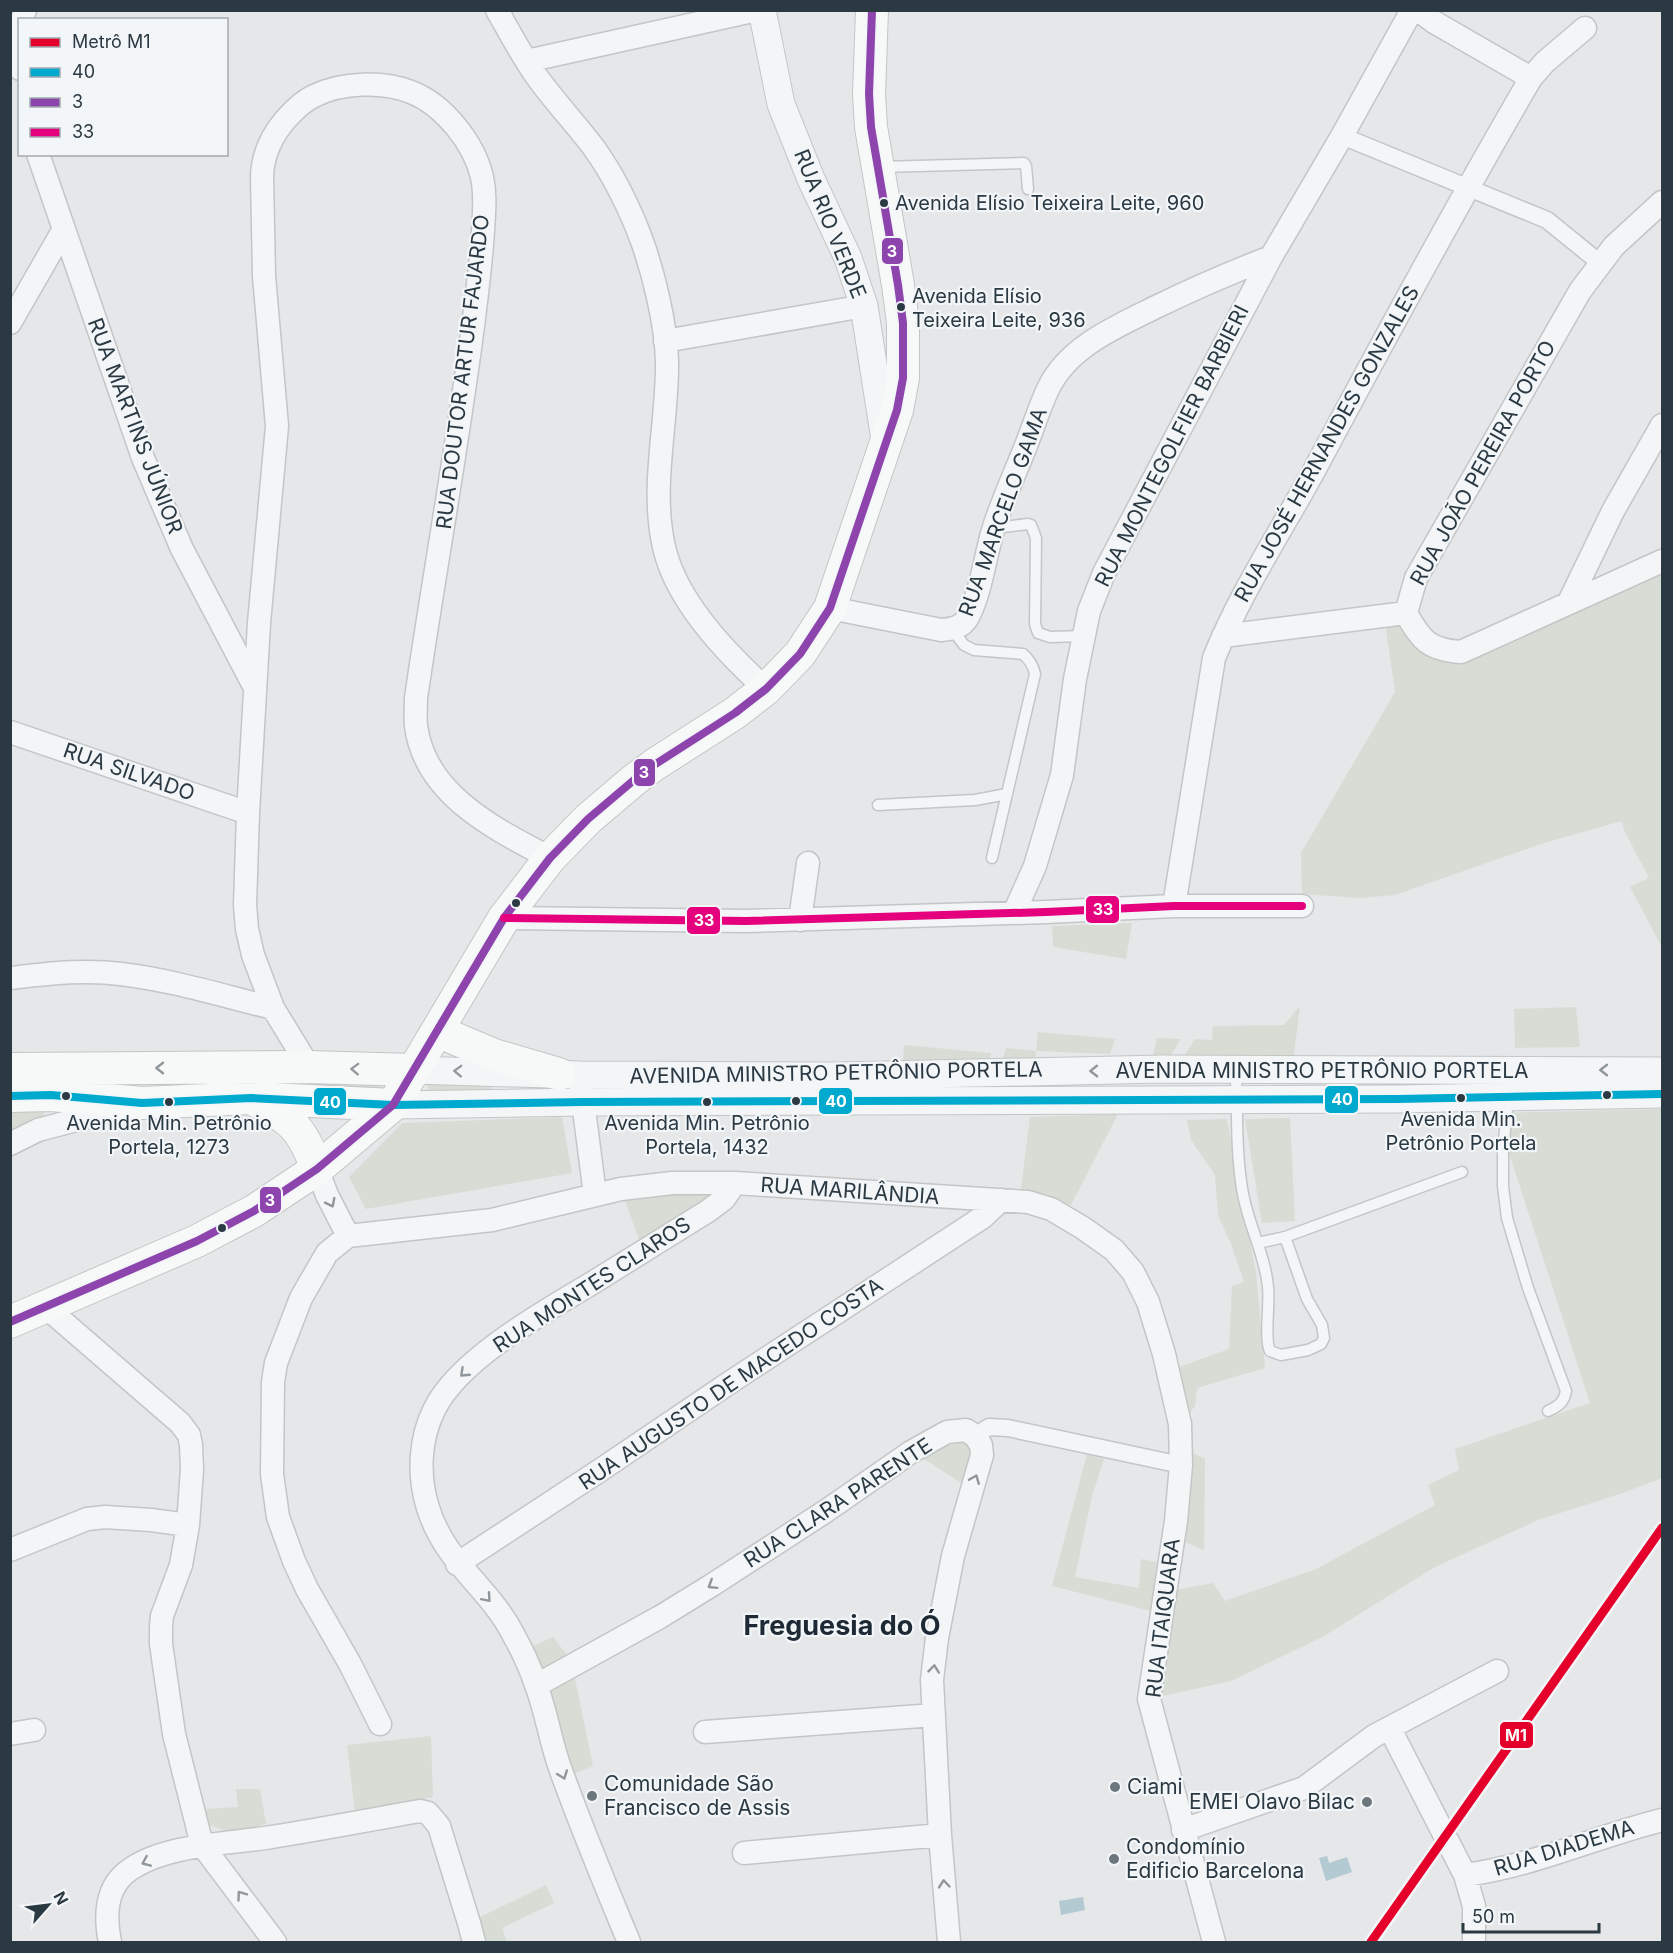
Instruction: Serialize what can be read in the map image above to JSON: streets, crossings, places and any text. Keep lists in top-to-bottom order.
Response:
{
  "streets": {
    "main road": ["AVENIDA MINISTRO PETRÔNIO PORTELA"],
    "street": [
      "RUA RIO VERDE",
      "RUA DOUTOR ARTUR FAJARDO",
      "RUA MARTINS JÚNIOR",
      "RUA JOSÉ HERNANDES GONZALES",
      "RUA MONTEGOLFIER BARBIERI",
      "RUA JOÃO PEREIRA PORTO",
      "RUA MARCELO GAMA",
      "RUA SILVADO",
      "RUA MARILÂNDIA",
      "RUA MONTES CLAROS",
      "RUA AUGUSTO DE MACEDO COSTA",
      "RUA CLARA PARENTE",
      "RUA ITAIQUARA",
      "RUA DIADEMA"
    ]
  },
  "crossings": [
    ["RUA DOUTOR ARTUR FAJARDO", "RUA MARTINS JÚNIOR"],
    ["RUA DOUTOR ARTUR FAJARDO", "RUA SILVADO"],
    ["RUA DOUTOR ARTUR FAJARDO", "AVENIDA MINISTRO PETRÔNIO PORTELA"],
    ["RUA MONTEGOLFIER BARBIERI", "RUA MARCELO GAMA"],
    ["RUA MARILÂNDIA", "RUA MONTES CLAROS"],
    ["RUA MARILÂNDIA", "RUA AUGUSTO DE MACEDO COSTA"],
    ["RUA MARILÂNDIA", "RUA ITAIQUARA"],
    ["RUA MONTES CLAROS", "RUA AUGUSTO DE MACEDO COSTA"],
    ["RUA MONTES CLAROS", "RUA CLARA PARENTE"]
  ],
  "districts": ["Freguesia do Ó"],
  "places": [
    "Avenida Elísio Teixeira Leite, 960",
    "Avenida Elísio Teixeira Leite, 936",
    "Avenida Min. Petrônio Portela",
    "Avenida Min. Petrônio Portela, 1273",
    "Avenida Min. Petrônio Portela, 1432",
    "Ciami",
    "Comunidade São Francisco de Assis",
    "EMEI Olavo Bilac",
    "Condomínio Edificio Barcelona"
  ],
  "lines": [
    "transit line 3",
    "transit line 33",
    "transit line 40",
    "metro line M1"
  ],
  "legend": [
    "Metrô M1",
    "40",
    "3",
    "33"
  ],
  "scale_bar": "50 m",
  "north": "top right"
}
